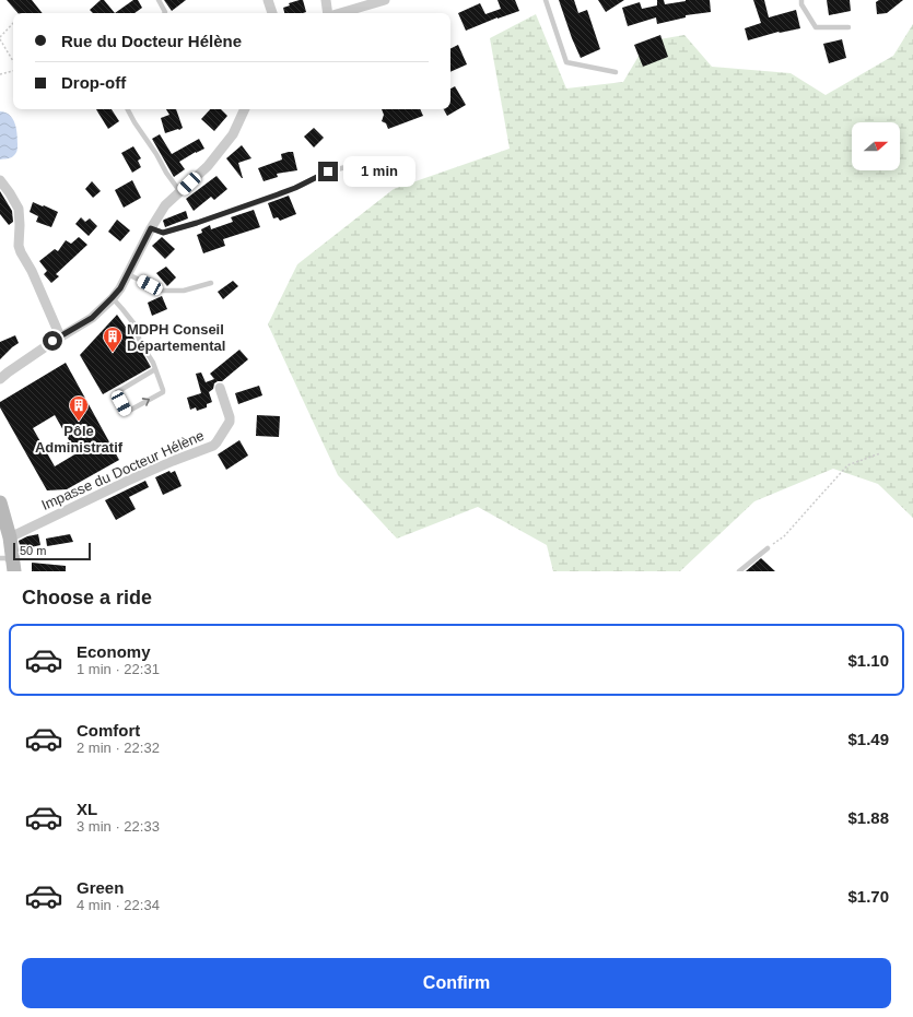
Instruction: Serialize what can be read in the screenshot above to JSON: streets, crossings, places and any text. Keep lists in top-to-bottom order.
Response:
{
  "streets": {
    "street": ["Impasse du Docteur Hélène"]
  },
  "places": {
    "building": ["MDPH Conseil Départemental", "Pôle Administratif"]
  },
  "scale_bar": "50 m",
  "north": "right",
  "page": {
    "banner": ["Rue du Docteur Hélène", "Drop-off"],
    "bubble": "1 min",
    "scale": "50 m",
    "heading": "Choose a ride",
    "list": [
      {
        "name": "Economy",
        "note": "1 min · 22:31",
        "value": "$1.10"
      },
      {
        "name": "Comfort",
        "note": "2 min · 22:32",
        "value": "$1.49"
      },
      {
        "name": "XL",
        "note": "3 min · 22:33",
        "value": "$1.88"
      },
      {
        "name": "Green",
        "note": "4 min · 22:34",
        "value": "$1.70"
      }
    ],
    "buttons": "Confirm"
  }
}
